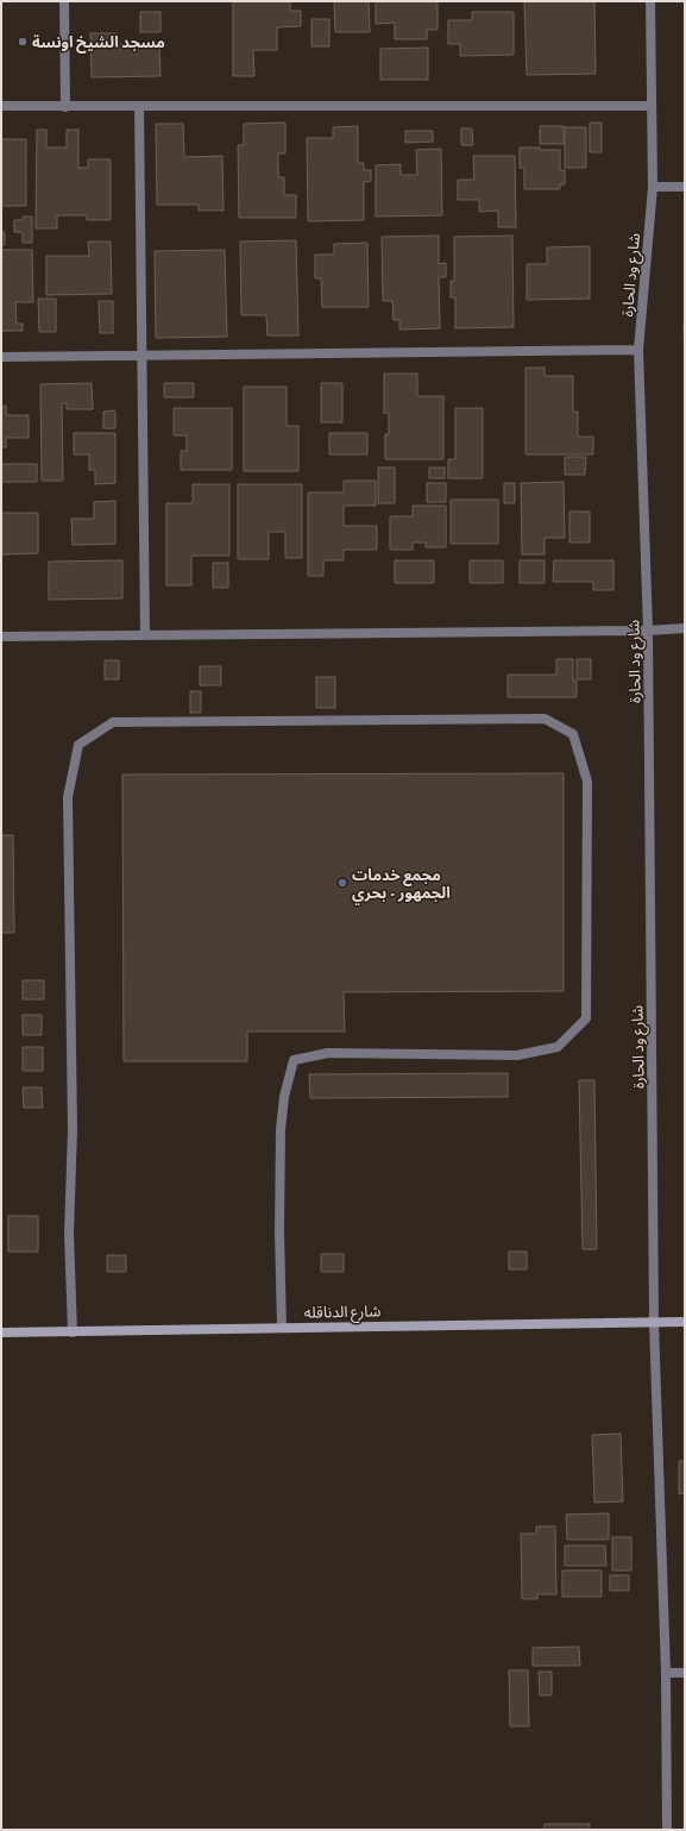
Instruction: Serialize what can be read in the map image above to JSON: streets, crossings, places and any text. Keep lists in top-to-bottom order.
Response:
{
  "streets": {
    "street": ["شارع ود الحارة", "شارع الدناقله"]
  },
  "crossings": [
    ["شارع ود الحارة", "شارع الدناقله"]
  ],
  "places": ["مسجد الشيخ اونسة", "مجمع خدمات الجمهور - بحري"]
}
